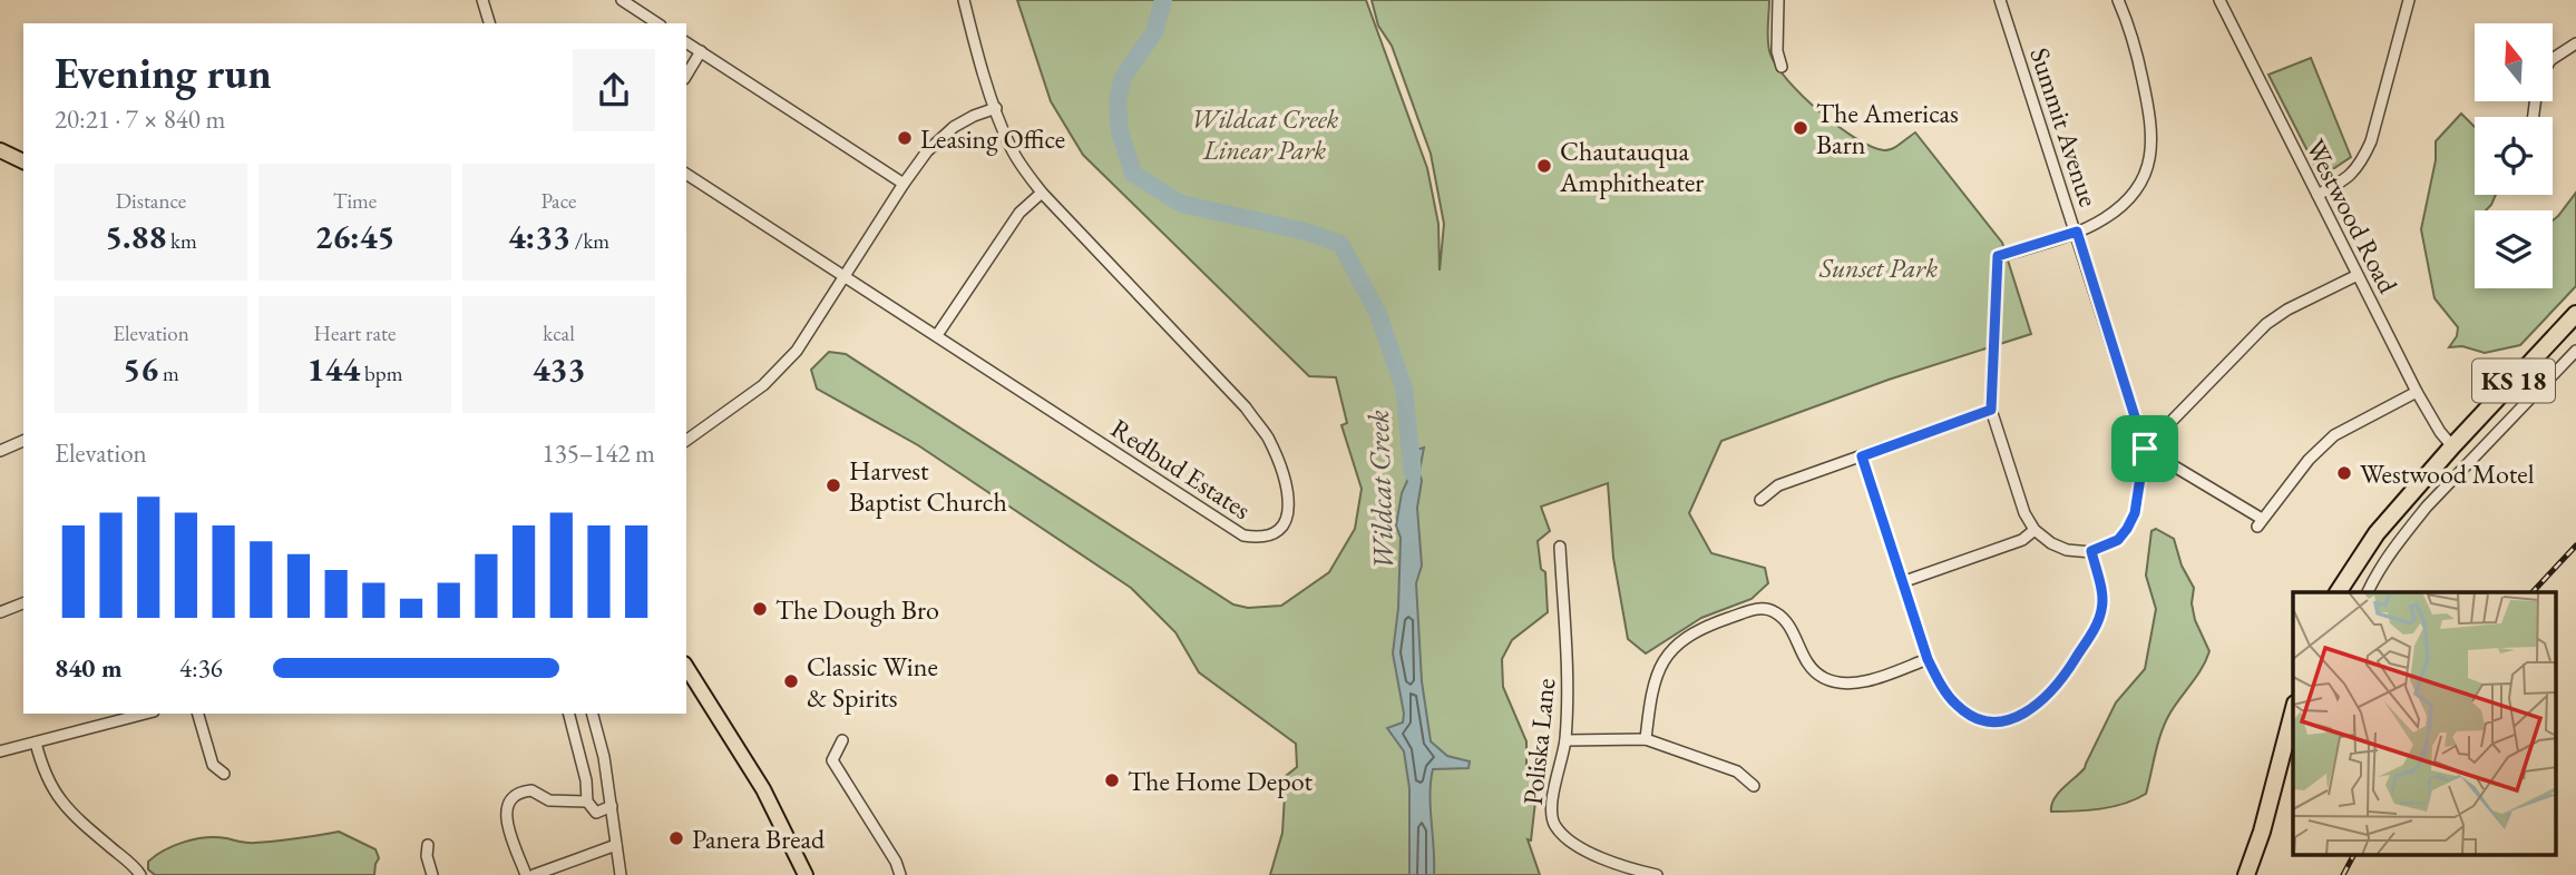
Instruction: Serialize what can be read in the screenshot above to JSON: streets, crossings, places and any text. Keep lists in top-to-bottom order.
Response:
{
  "streets": {
    "highway": ["KS 18"],
    "street": [
      "Summit Avenue",
      "Westwood Road",
      "Redbud Estates",
      "Poliska Lane"
    ]
  },
  "crossings": [
    ["Westwood Road", "KS 18"]
  ],
  "water": ["Wildcat Creek"],
  "parks": ["Wildcat Creek Linear Park", "Sunset Park"],
  "places": [
    "The Americas Barn",
    "Leasing Office",
    "Chautauqua Amphitheater",
    "Westwood Motel",
    "Harvest Baptist Church",
    "The Dough Bro",
    "Classic Wine & Spirits",
    "The Home Depot",
    "Panera Bread"
  ],
  "north": "top",
  "page": {
    "heading": ["Evening run", "20:21 · 7 × 840 m"],
    "stats": [
      ["Distance", "5.88 km"],
      ["Time", "26:45"],
      ["Pace", "4:33 /km"],
      ["Elevation", "56 m"],
      ["Heart rate", "144 bpm"],
      ["kcal", "433"]
    ],
    "chart": ["Elevation", "135–142 m"],
    "list": [
      {
        "name": "840 m",
        "note": "4:36"
      }
    ]
  }
}
